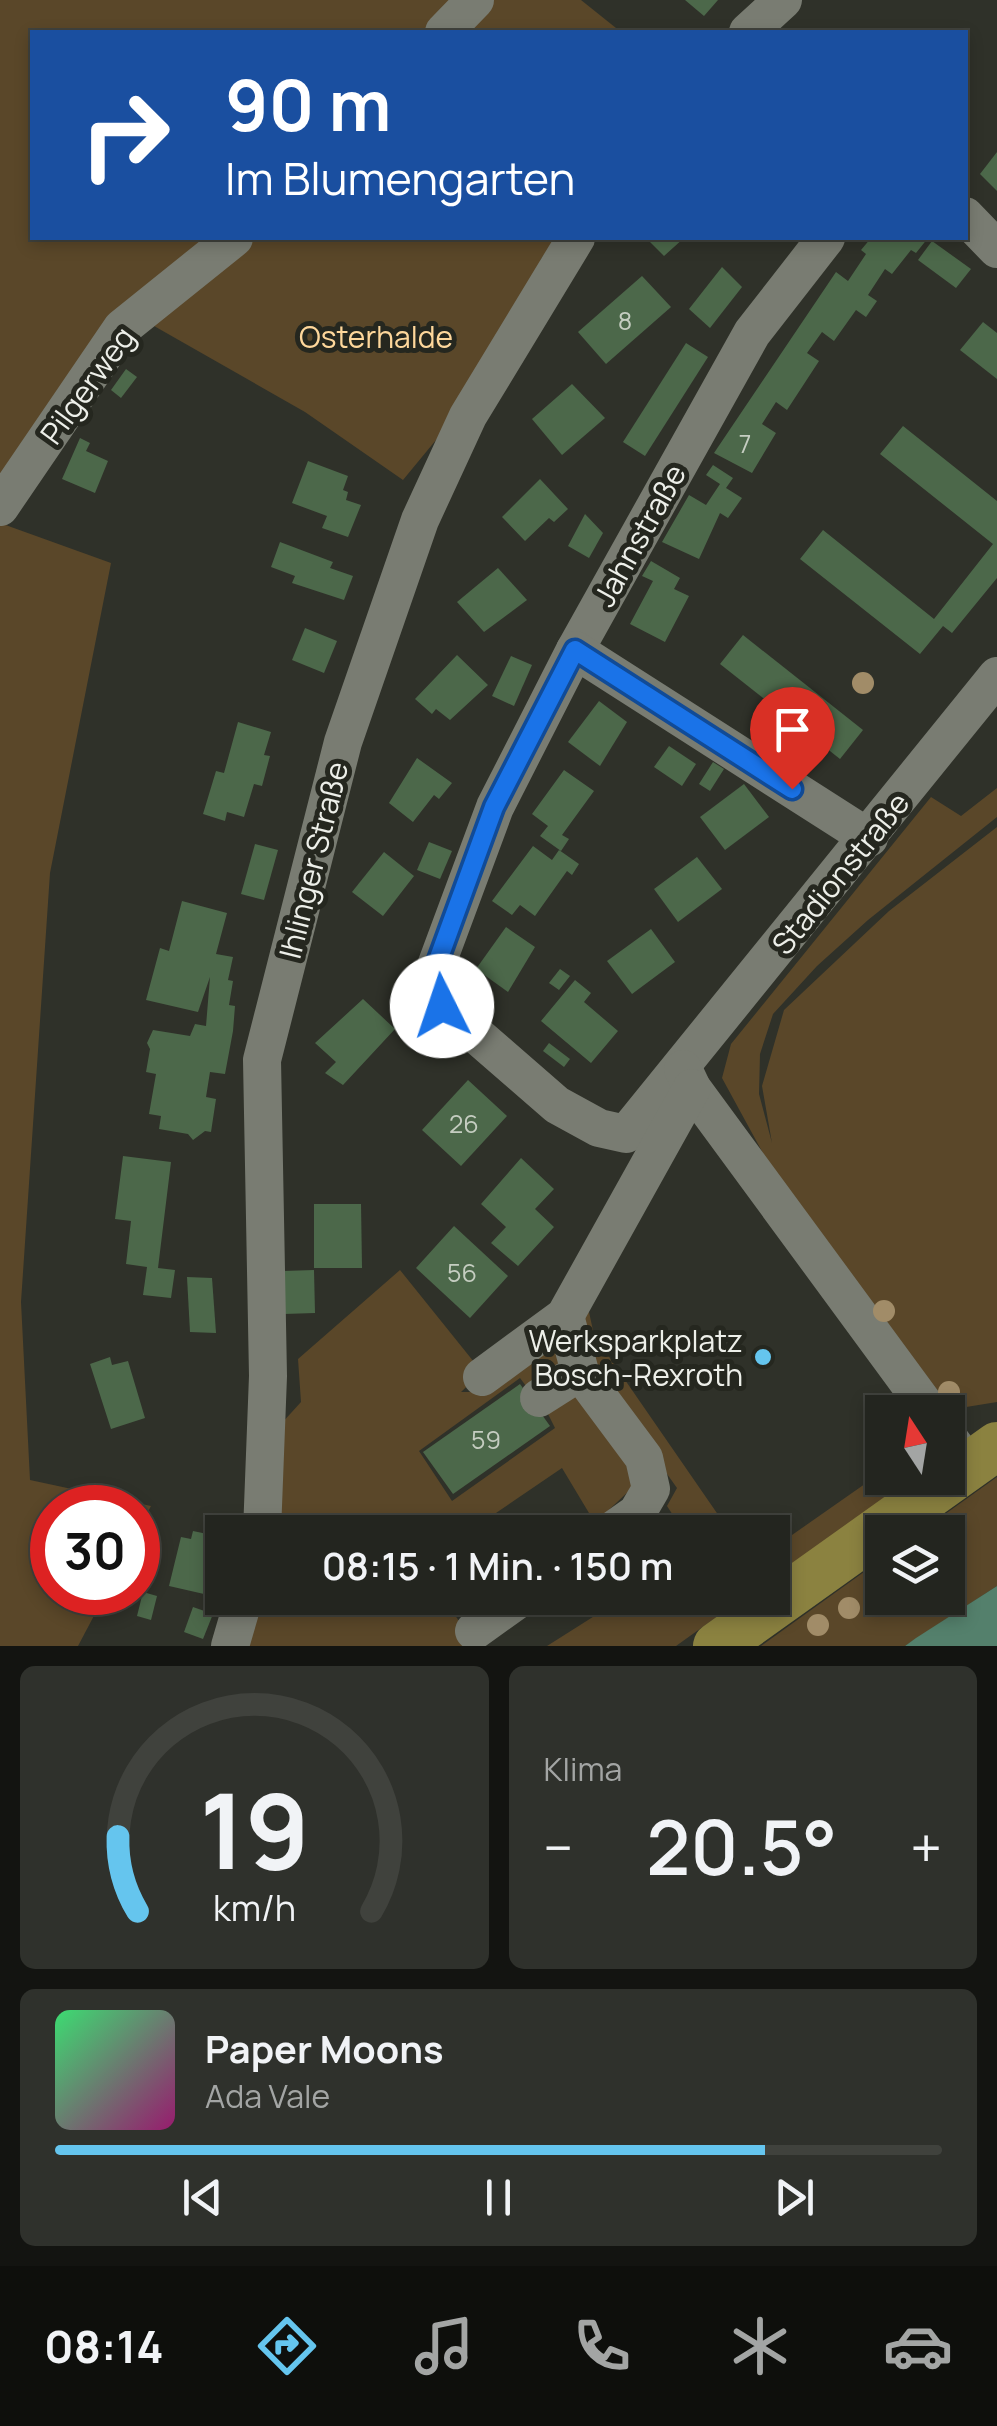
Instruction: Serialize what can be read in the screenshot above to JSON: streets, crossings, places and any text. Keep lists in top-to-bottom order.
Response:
{
  "streets": {
    "street": [
      "Pilgerweg",
      "Jahnstraße",
      "Ihlinger Straße",
      "Stadionstraße"
    ]
  },
  "crossings": [
    ["Jahnstraße", "Stadionstraße"]
  ],
  "parks": ["Osterhalde"],
  "places": ["Werksparkplatz Bosch-Rexroth"],
  "house_numbers": [
    "8",
    "7",
    "26",
    "56",
    "59"
  ],
  "north": "top",
  "page": {
    "turn": ["90 m", "Im Blumengarten"],
    "limit": "30",
    "trip": "08:15 · 1 Min. · 150 m",
    "tile": "Klima",
    "heat": ["−", "20.5°", "+"],
    "song": ["Paper Moons", "Ada Vale"],
    "tabs": "08:14",
    "gauge": ["19", "km/h"]
  }
}
